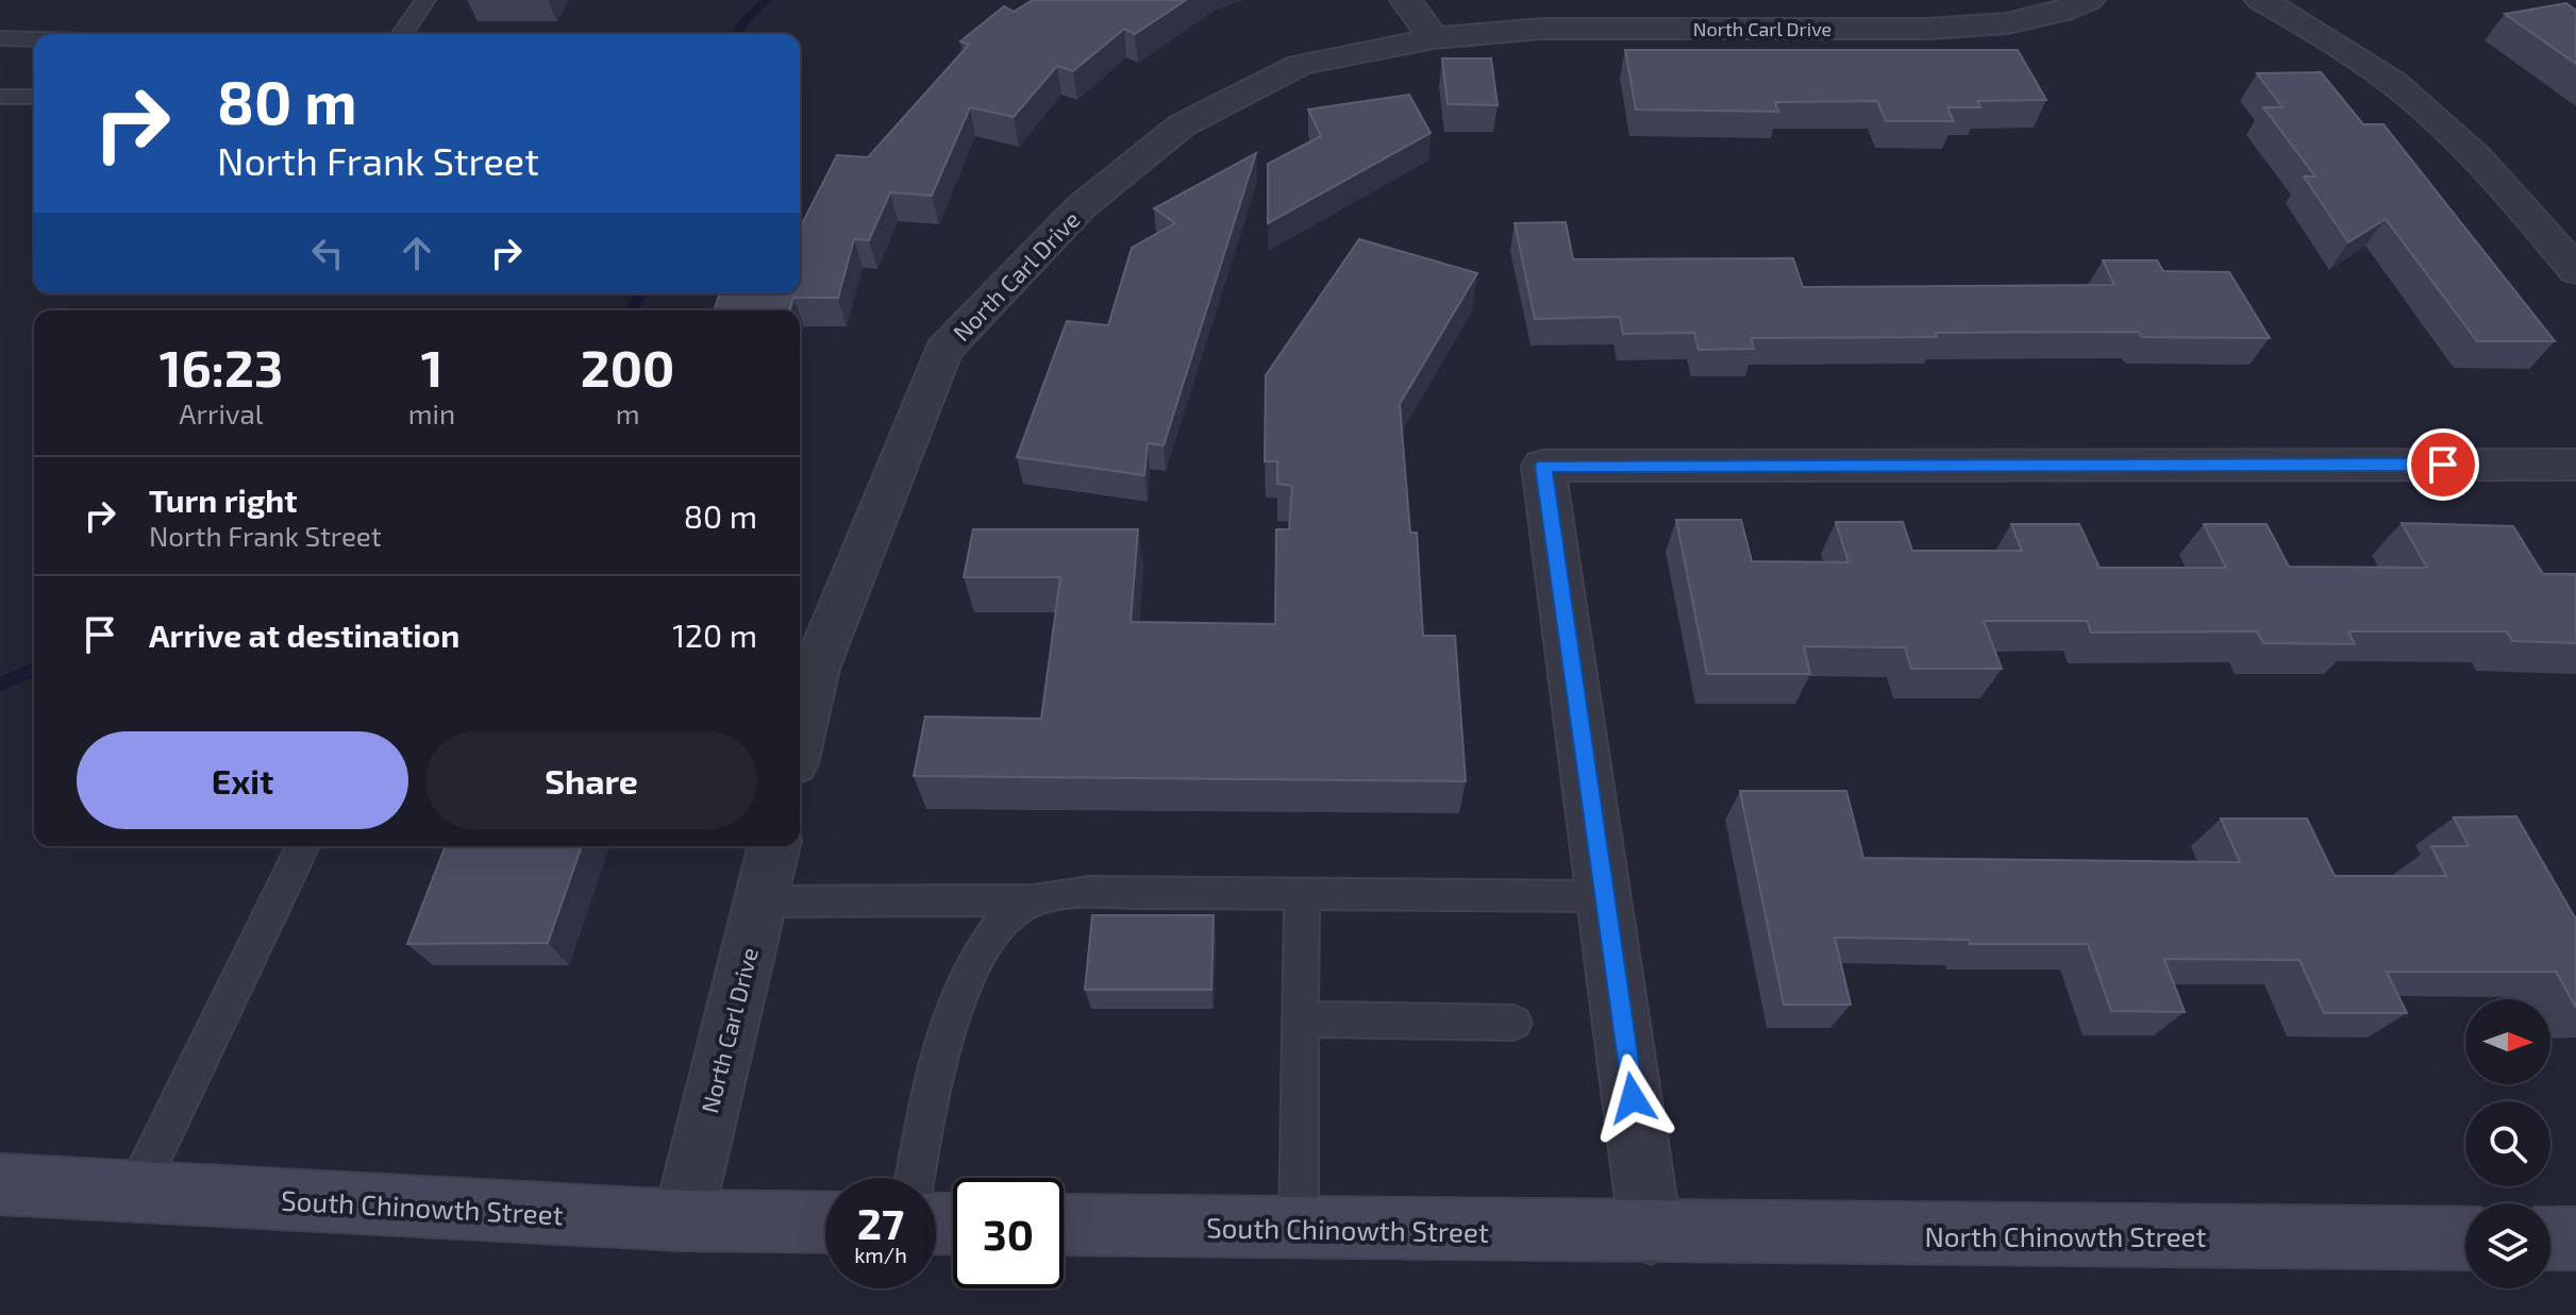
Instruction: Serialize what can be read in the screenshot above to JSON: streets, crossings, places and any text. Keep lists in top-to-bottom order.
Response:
{
  "streets": {
    "street": ["North Carl Drive", "South Chinowth Street", "North Chinowth Street"]
  },
  "crossings": [
    ["North Carl Drive", "South Chinowth Street"],
    ["South Chinowth Street", "North Chinowth Street"]
  ],
  "north": "right",
  "page": {
    "turn": ["80 m", "North Frank Street"],
    "eta": [
      "16:23",
      "Arrival",
      "1",
      "min",
      "200",
      "m"
    ],
    "list": [
      {
        "name": "Turn right",
        "note": "North Frank Street",
        "value": "80 m"
      },
      {
        "name": "Arrive at destination",
        "value": "120 m"
      }
    ],
    "buttons": ["Exit", "Share"],
    "speed": "27 km/h",
    "limit": "30"
  }
}
